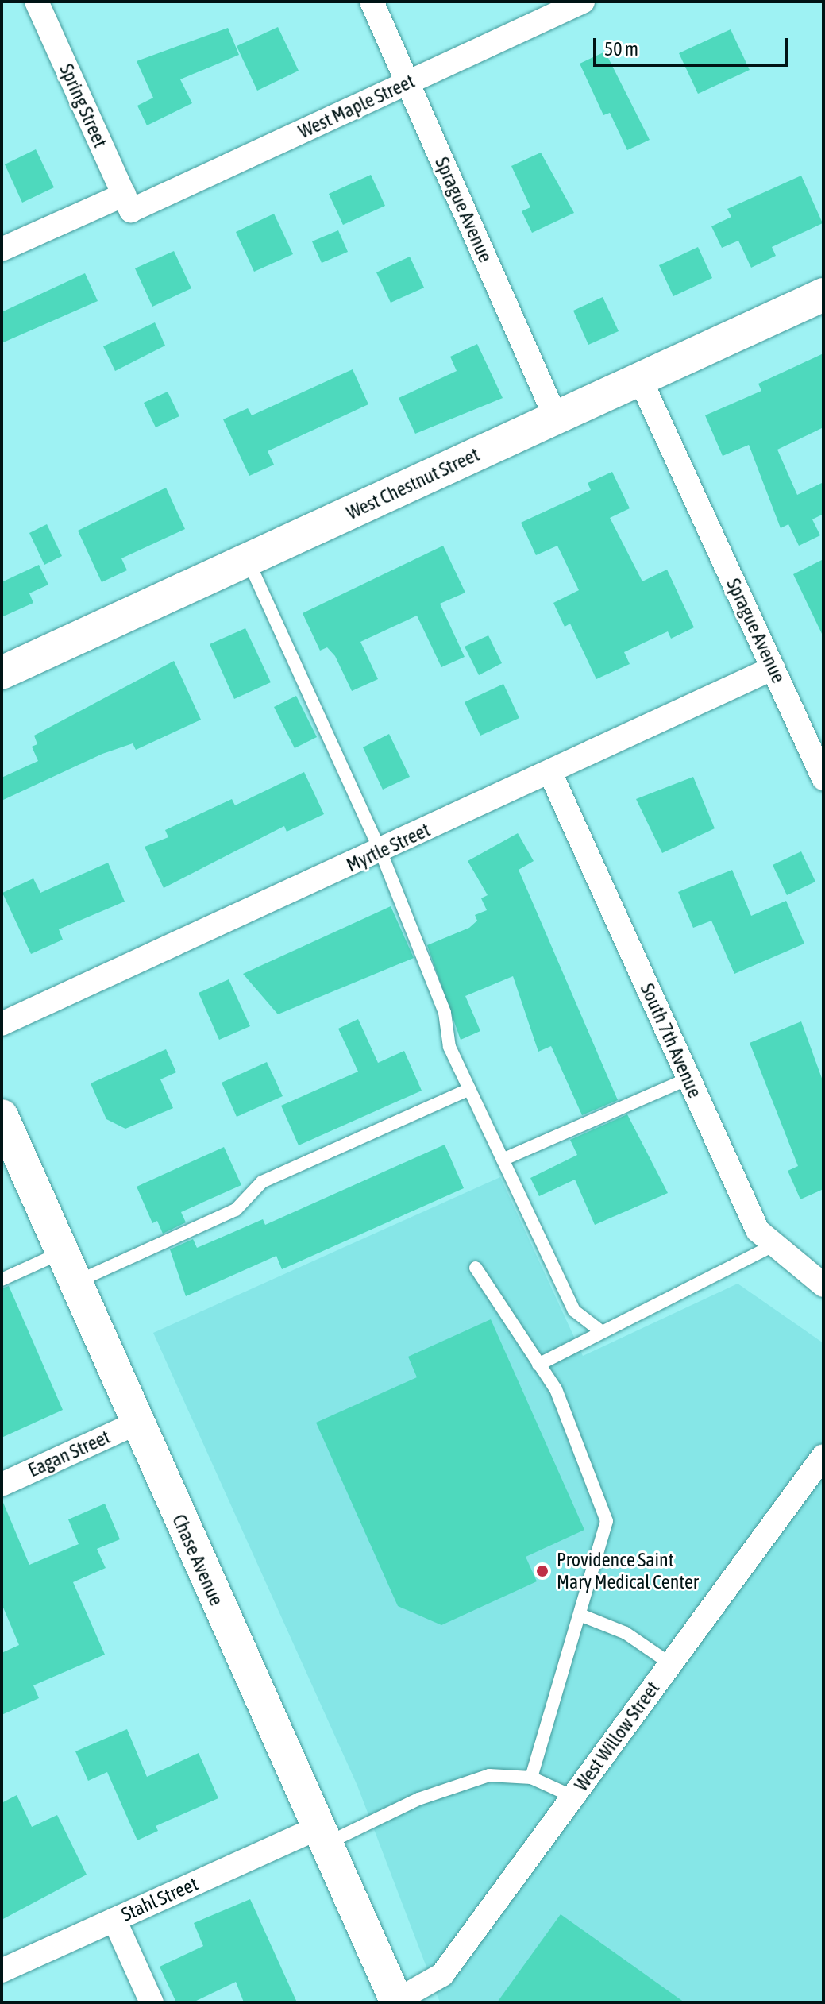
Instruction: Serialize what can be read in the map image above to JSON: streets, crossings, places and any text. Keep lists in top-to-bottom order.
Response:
{
  "streets": {
    "street": [
      "Spring Street",
      "West Maple Street",
      "Sprague Avenue",
      "West Chestnut Street",
      "Myrtle Street",
      "South 7th Avenue",
      "Eagan Street",
      "Chase Avenue",
      "West Willow Street",
      "Stahl Street"
    ]
  },
  "crossings": [
    ["Spring Street", "West Maple Street"],
    ["West Maple Street", "Sprague Avenue"],
    ["Sprague Avenue", "West Chestnut Street"],
    ["Sprague Avenue", "Myrtle Street"],
    ["Myrtle Street", "South 7th Avenue"],
    ["Eagan Street", "Chase Avenue"],
    ["Chase Avenue", "West Willow Street"],
    ["Chase Avenue", "Stahl Street"]
  ],
  "places": ["Providence Saint Mary Medical Center"],
  "scale_bar": "50 m"
}
